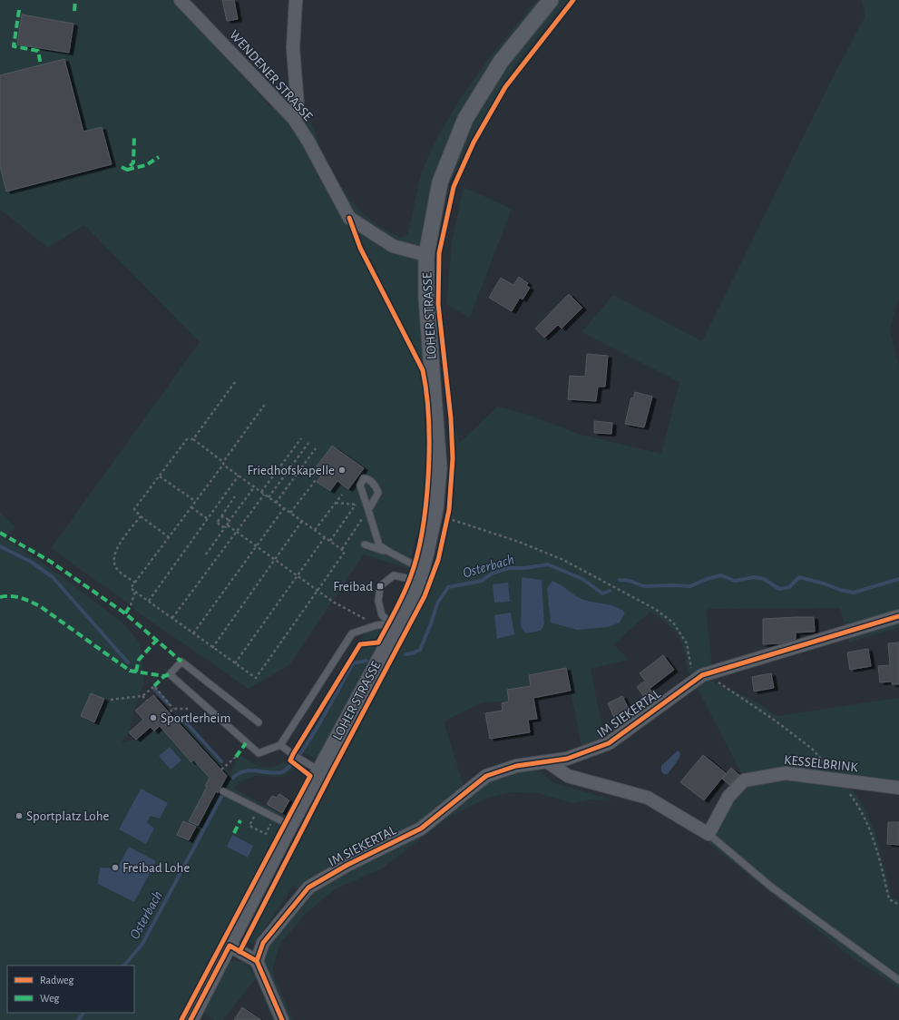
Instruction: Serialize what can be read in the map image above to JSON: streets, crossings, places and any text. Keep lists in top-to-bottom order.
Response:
{
  "streets": {
    "street": [
      "WENDENER STRASSE",
      "LOHER STRASSE",
      "IM SIEKERTAL",
      "KESSELBRINK"
    ]
  },
  "crossings": [
    ["WENDENER STRASSE", "LOHER STRASSE"]
  ],
  "water": ["Osterbach"],
  "places": {
    "other": [
      "Friedhofskapelle",
      "Sportlerheim",
      "Sportplatz Lohe",
      "Freibad Lohe"
    ],
    "transit": ["Freibad"]
  },
  "legend": ["Radweg", "Weg"]
}
